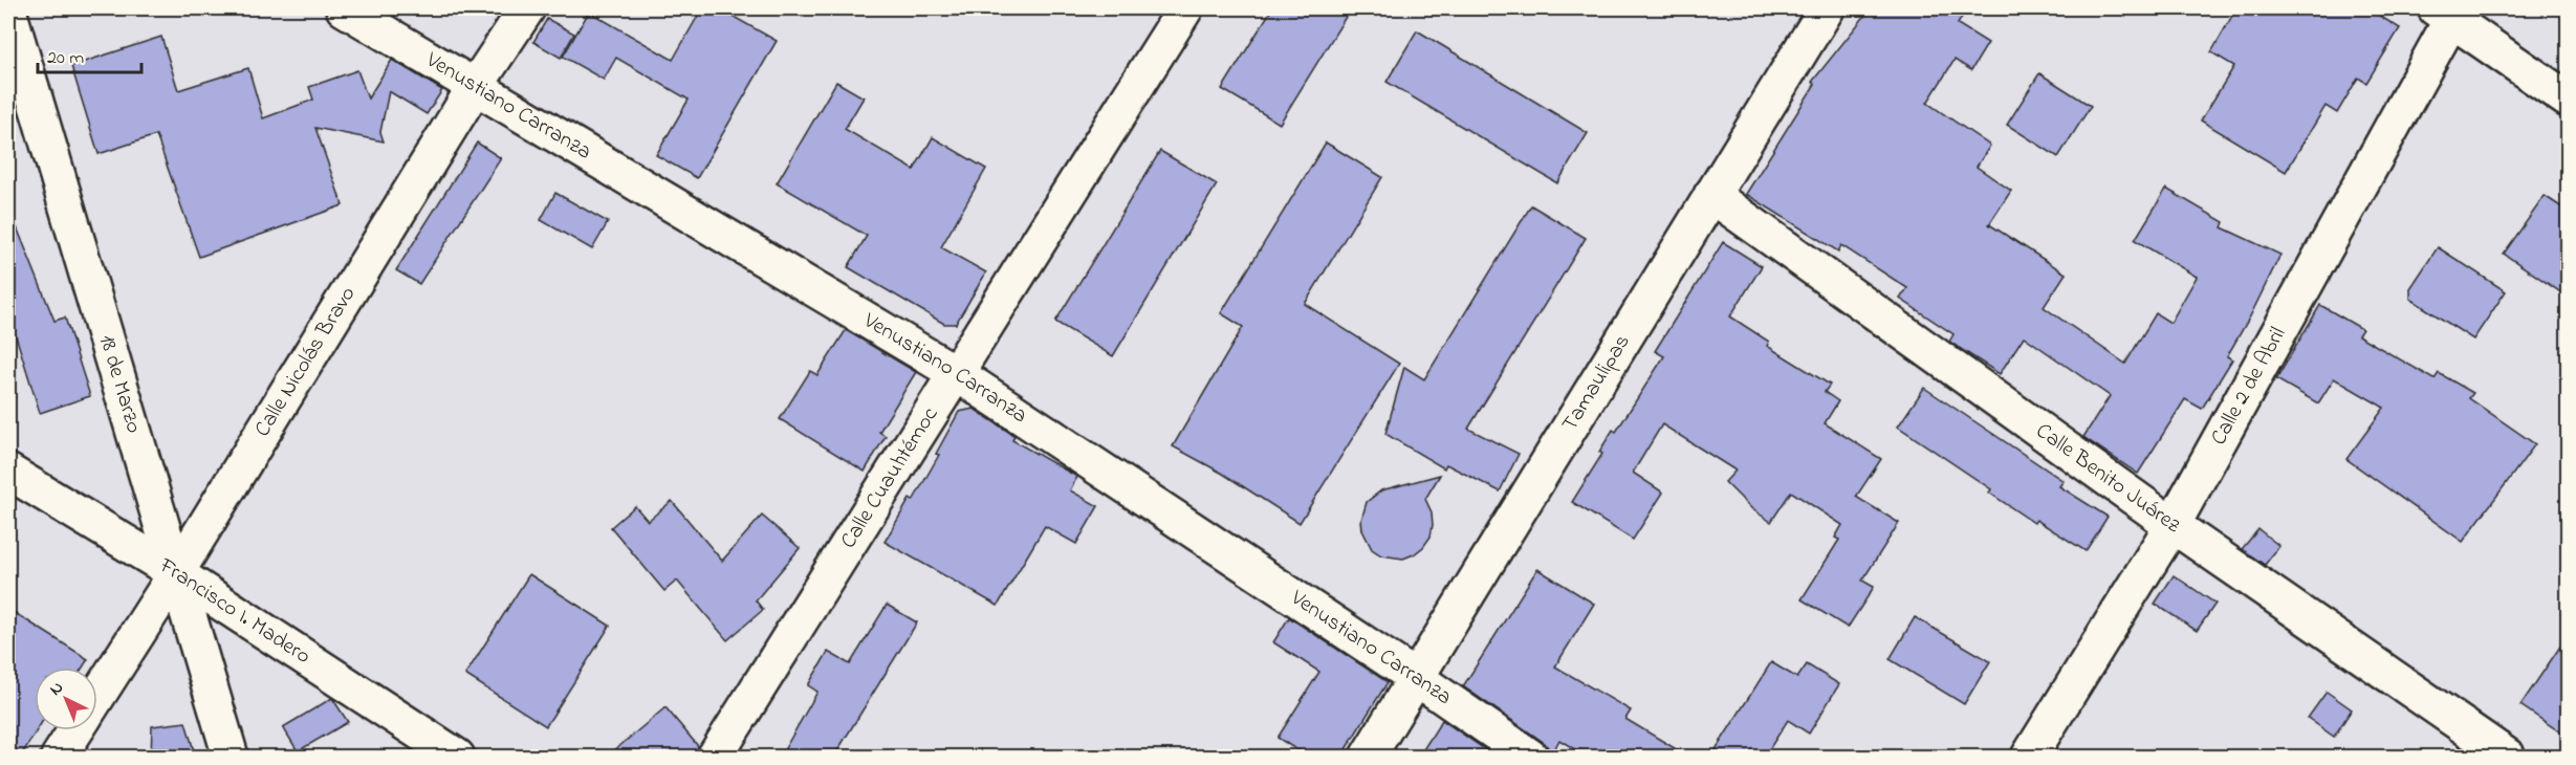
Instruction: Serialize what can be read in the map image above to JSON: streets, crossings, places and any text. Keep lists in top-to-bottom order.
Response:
{
  "streets": {
    "street": [
      "Venustiano Carranza",
      "Calle Nicolás Bravo",
      "Tamaulipas",
      "18 de Marzo",
      "Calle 2 de Abril",
      "Calle Cuauhtémoc",
      "Calle Benito Juárez",
      "Francisco I. Madero"
    ]
  },
  "crossings": [
    ["Venustiano Carranza", "Calle Nicolás Bravo"],
    ["Venustiano Carranza", "Tamaulipas"],
    ["Venustiano Carranza", "Calle Cuauhtémoc"],
    ["Calle Nicolás Bravo", "18 de Marzo"],
    ["Calle Nicolás Bravo", "Francisco I. Madero"],
    ["Tamaulipas", "Calle Benito Juárez"],
    ["18 de Marzo", "Francisco I. Madero"],
    ["Calle 2 de Abril", "Calle Benito Juárez"]
  ],
  "scale_bar": "20 m",
  "north": "top left"
}
